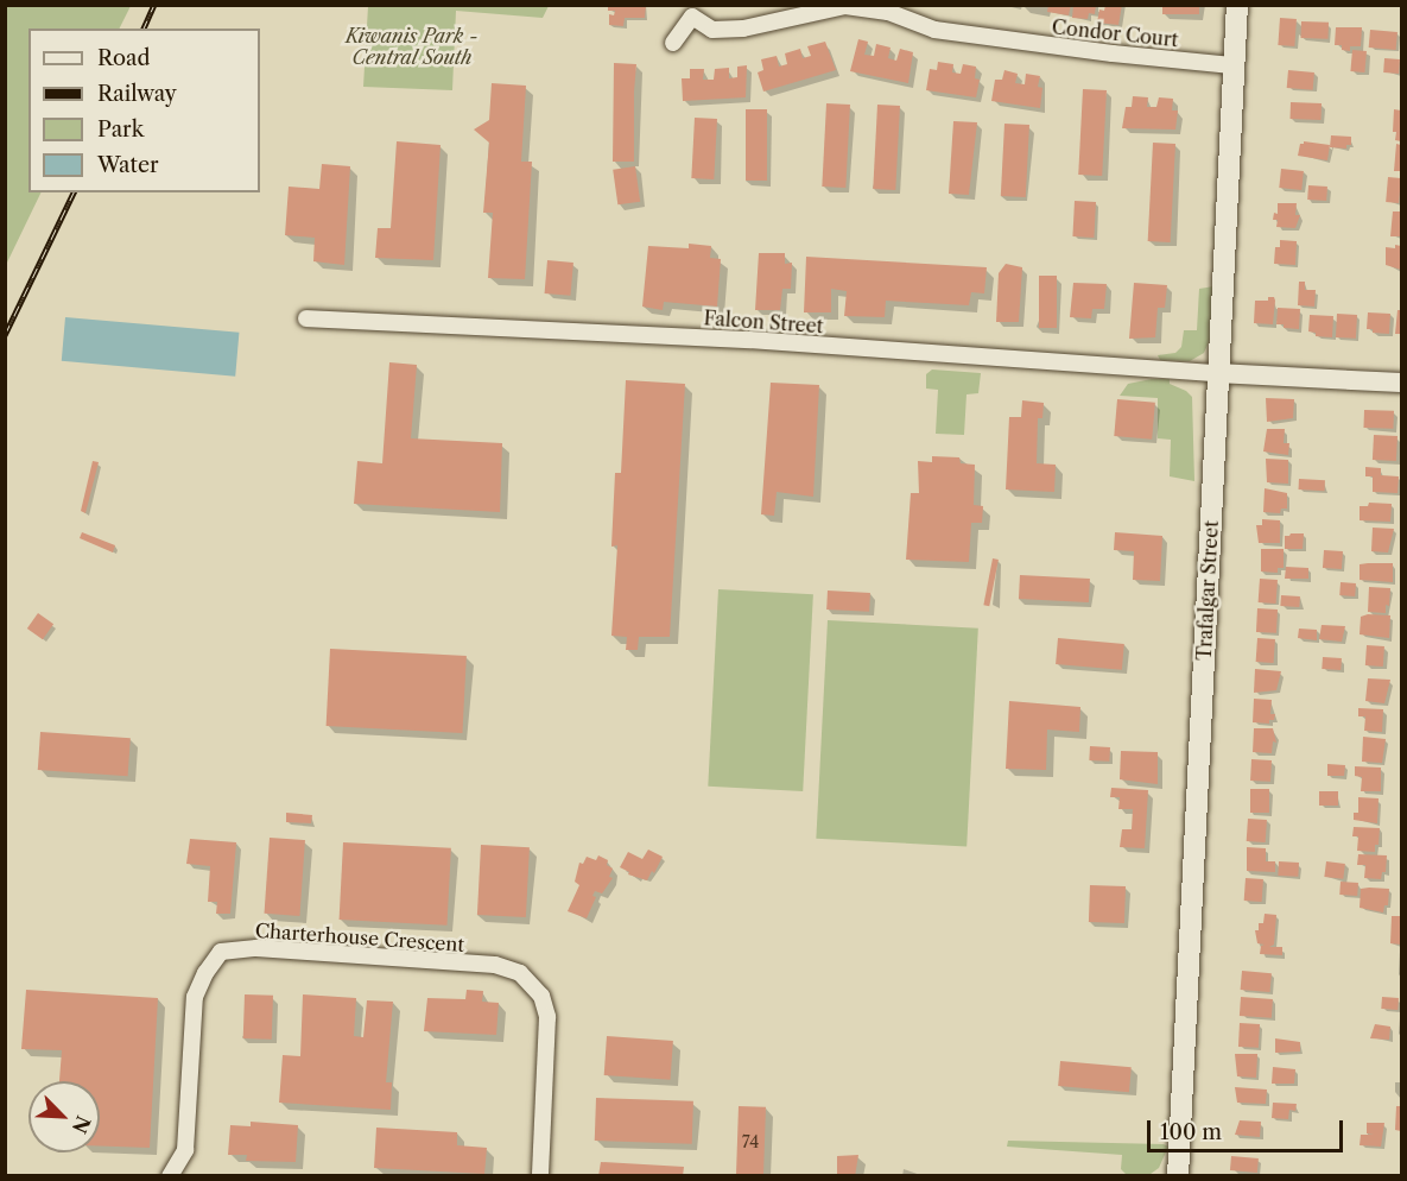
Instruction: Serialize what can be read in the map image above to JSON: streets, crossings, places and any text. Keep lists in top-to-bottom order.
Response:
{
  "streets": {
    "main road": ["Trafalgar Street"],
    "street": ["Condor Court", "Falcon Street", "Charterhouse Crescent"]
  },
  "crossings": [
    ["Condor Court", "Trafalgar Street"],
    ["Falcon Street", "Trafalgar Street"]
  ],
  "parks": ["Kiwanis Park - Central South"],
  "house_numbers": ["74"],
  "legend": [
    "Road",
    "Railway",
    "Park",
    "Water"
  ],
  "scale_bar": "100 m",
  "north": "bottom right"
}
